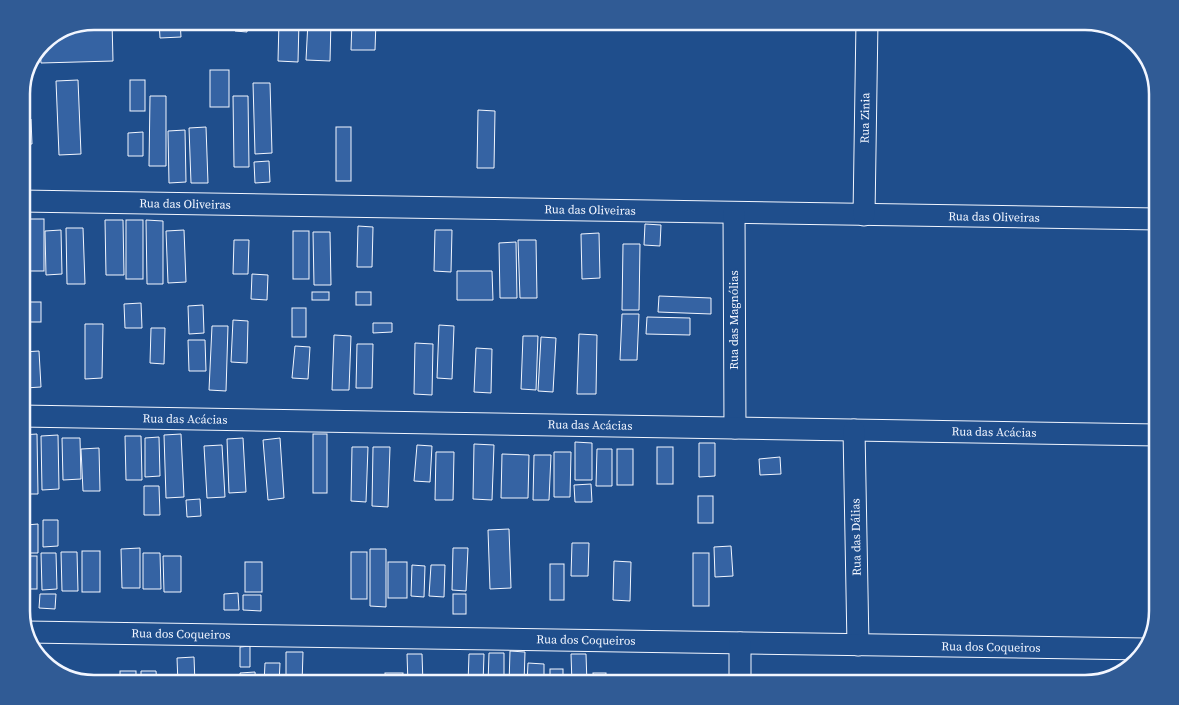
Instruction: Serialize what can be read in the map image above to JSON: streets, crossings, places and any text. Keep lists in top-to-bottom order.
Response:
{
  "streets": {
    "street": [
      "Rua Zinia",
      "Rua das Oliveiras",
      "Rua das Magnólias",
      "Rua das Acácias",
      "Rua das Dálias",
      "Rua dos Coqueiros"
    ]
  },
  "crossings": [
    ["Rua Zinia", "Rua das Oliveiras"],
    ["Rua das Oliveiras", "Rua das Magnólias"],
    ["Rua das Magnólias", "Rua das Acácias"],
    ["Rua das Acácias", "Rua das Dálias"],
    ["Rua das Dálias", "Rua dos Coqueiros"]
  ]
}
